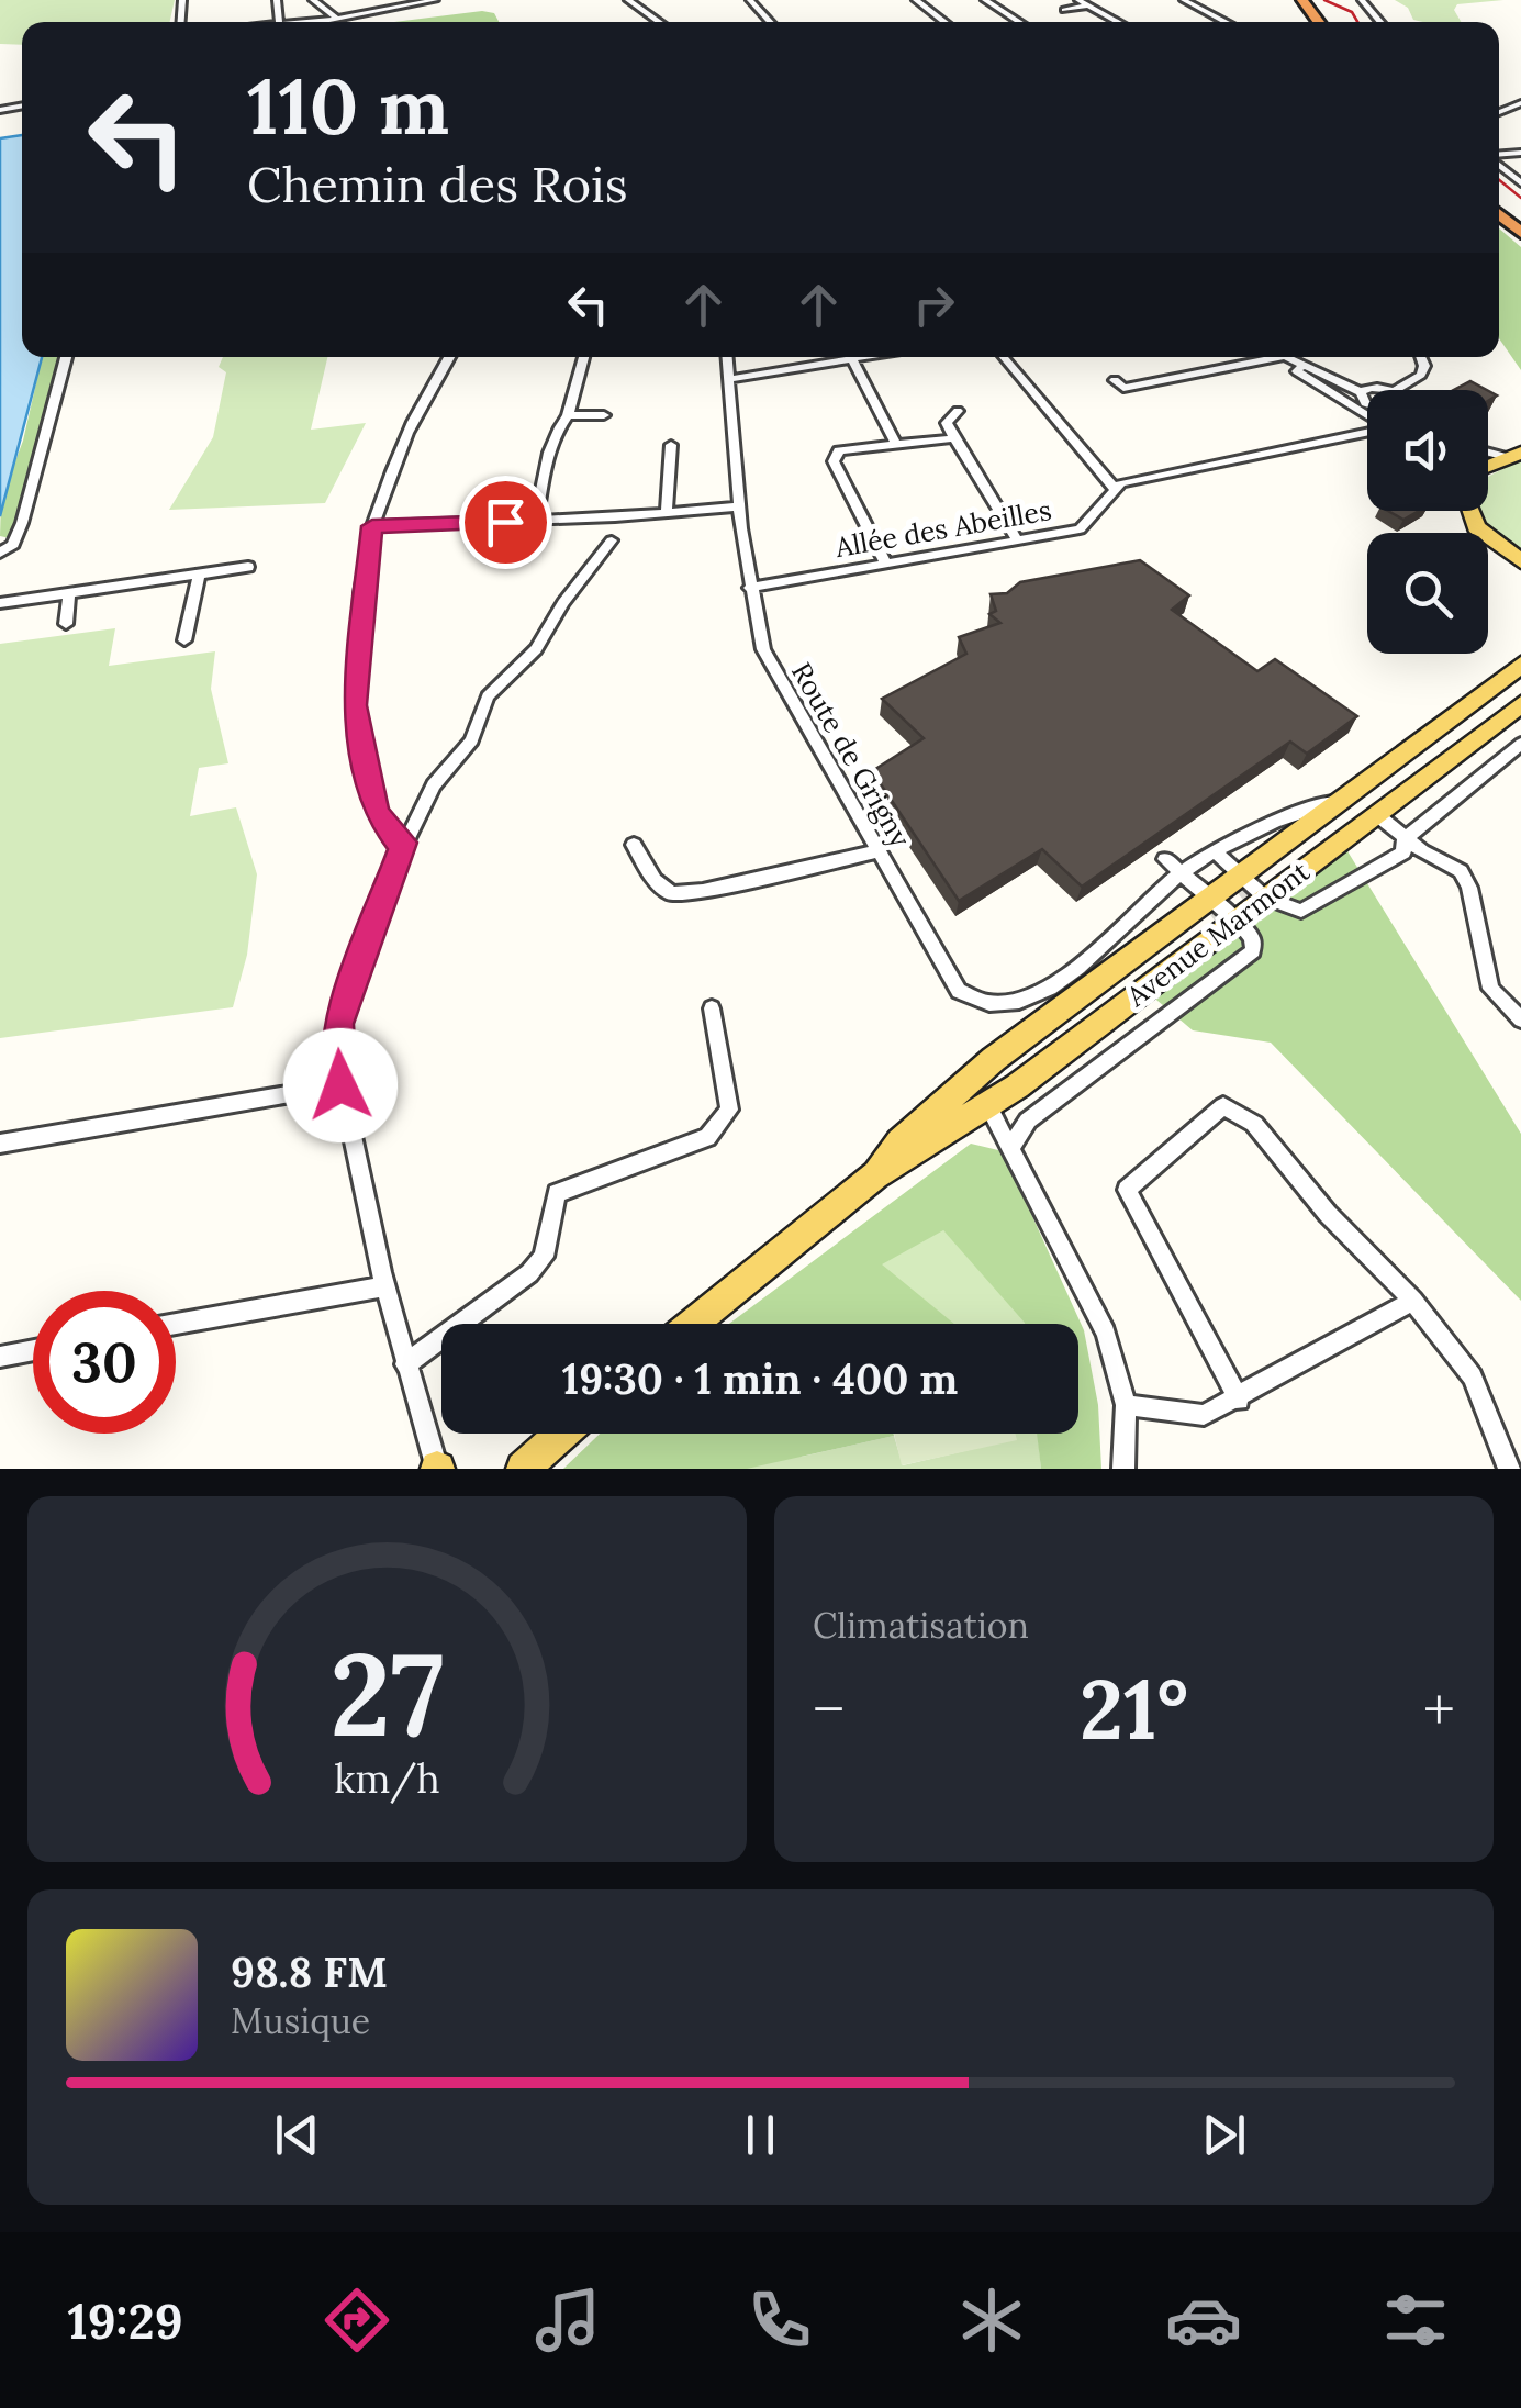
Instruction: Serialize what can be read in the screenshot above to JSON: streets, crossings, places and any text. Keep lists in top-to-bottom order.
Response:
{
  "streets": {
    "main road": ["Avenue Marmont"],
    "street": ["Allée des Abeilles", "Route de Grigny"]
  },
  "crossings": [
    ["Allée des Abeilles", "Route de Grigny"]
  ],
  "page": {
    "turn": ["110 m", "Chemin des Rois"],
    "limit": "30",
    "trip": "19:30 · 1 min · 400 m",
    "tile": "Climatisation",
    "heat": ["−", "21°", "+"],
    "song": ["98.8 FM", "Musique"],
    "tabs": "19:29",
    "gauge": ["27", "km/h"]
  }
}
